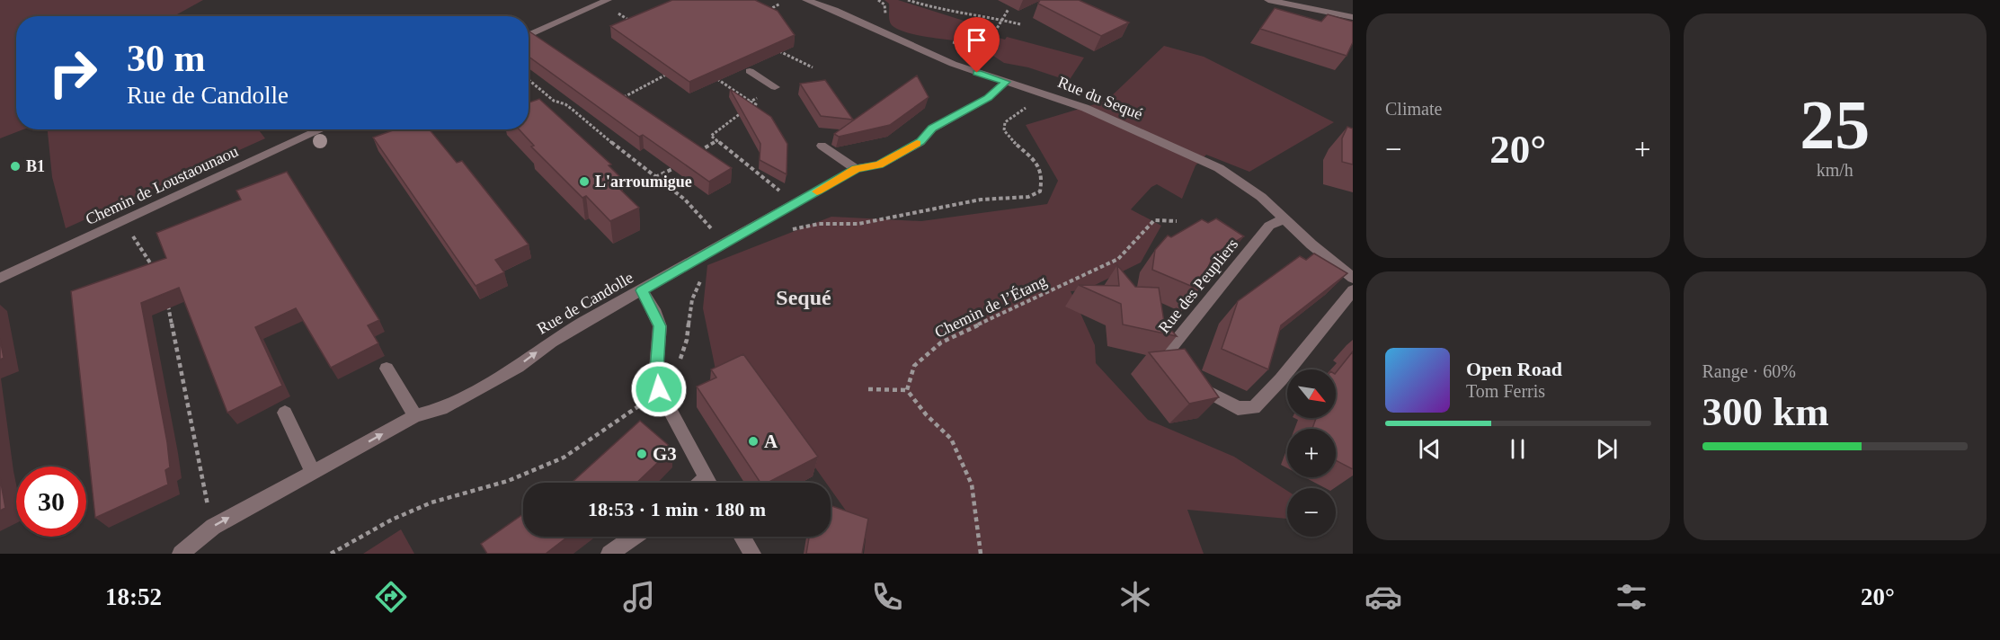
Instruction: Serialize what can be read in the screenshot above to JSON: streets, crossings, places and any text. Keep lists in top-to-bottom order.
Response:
{
  "streets": {
    "street": [
      "Rue du Sequé",
      "Chemin de Loustaounaou",
      "Rue des Peupliers",
      "Rue de Candolle"
    ],
    "path": ["Chemin de l’Étang"]
  },
  "crossings": [
    ["Rue du Sequé", "Rue des Peupliers"],
    ["Rue du Sequé", "Rue de Candolle"]
  ],
  "one_way": ["Rue de Candolle"],
  "districts": ["Sequé"],
  "places": [
    "B1",
    "L'arroumigue",
    "A",
    "G3"
  ],
  "north": "bottom right",
  "page": {
    "tile": [
      "Climate",
      ["25", "km/h"],
      ["Range · 60%", "300 km"]
    ],
    "turn": ["30 m", "Rue de Candolle"],
    "heat": ["−", "20°", "+"],
    "song": ["Open Road", "Tom Ferris"],
    "map_buttons": ["+", "−"],
    "limit": "30",
    "trip": "18:53 · 1 min · 180 m",
    "tabs": ["18:52", "20°"]
  }
}
